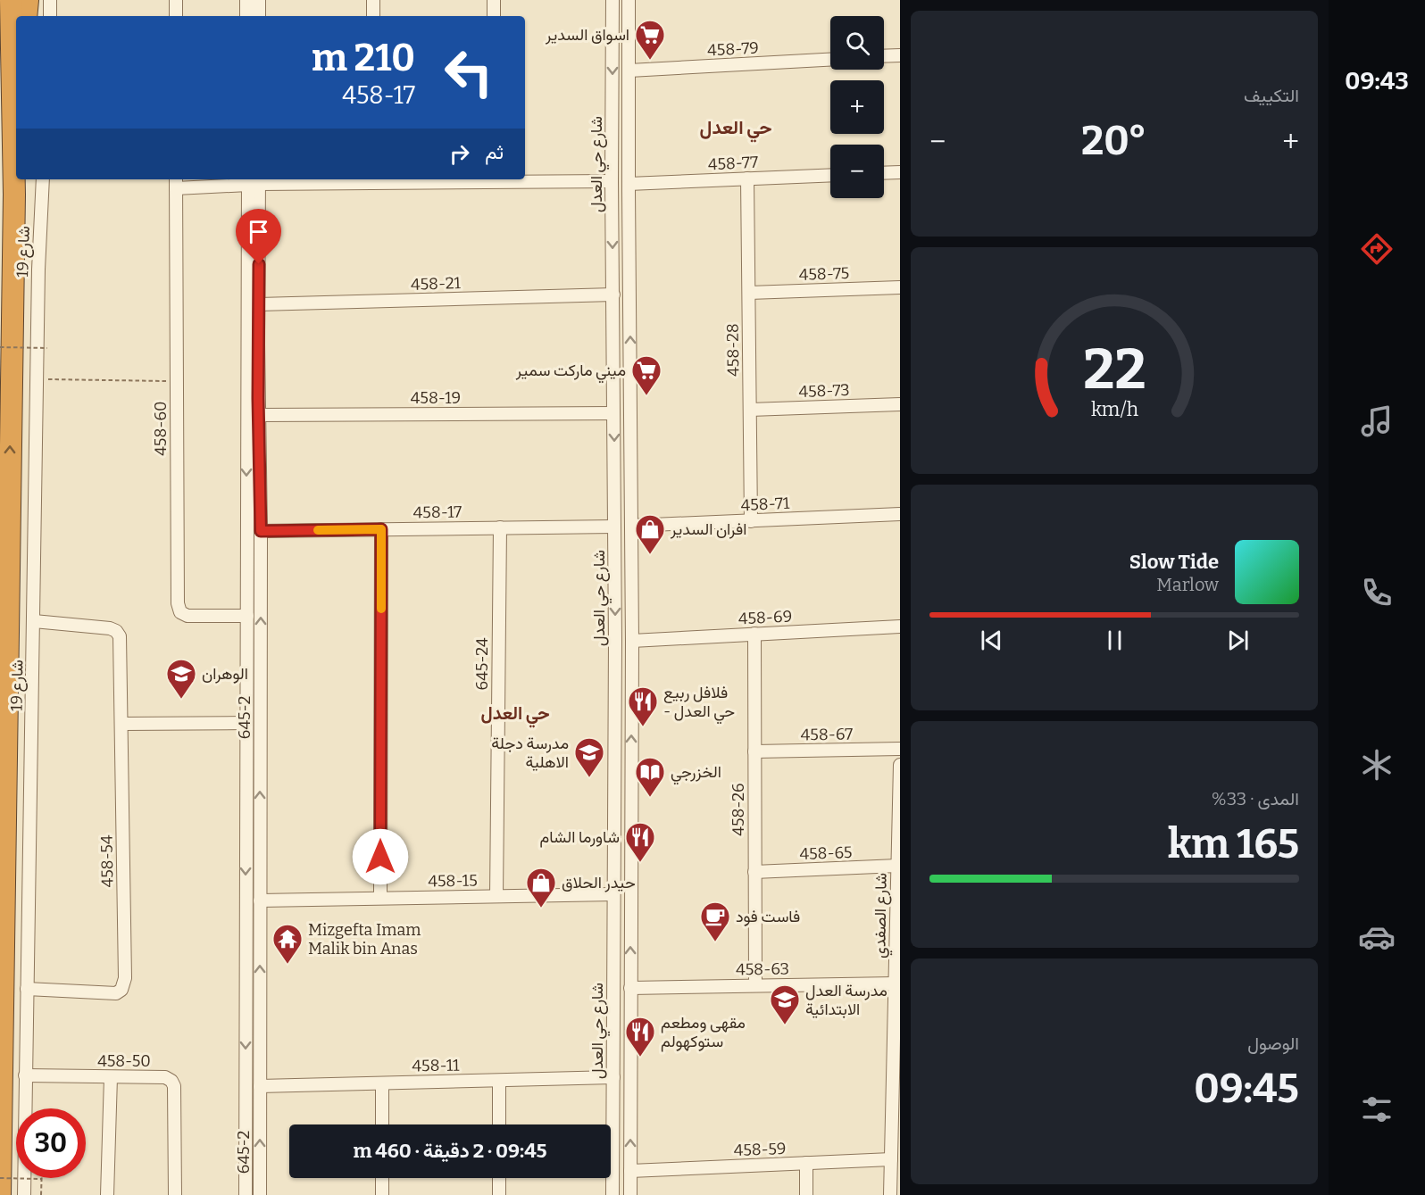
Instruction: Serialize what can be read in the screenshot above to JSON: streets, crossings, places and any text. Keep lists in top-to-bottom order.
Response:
{
  "streets": {
    "street": [
      "458-79",
      "458-77",
      "شارع حي العدل",
      "شارع 19",
      "458-75",
      "458-21",
      "458-28",
      "458-73",
      "458-19",
      "458-60",
      "458-71",
      "458-17",
      "458-69",
      "645-24",
      "645-2",
      "458-67",
      "458-26",
      "458-65",
      "458-54",
      "458-15",
      "شارع الصفدي",
      "458-63",
      "458-50",
      "458-11",
      "458-59"
    ]
  },
  "crossings": [
    ["458-79", "شارع حي العدل"],
    ["458-77", "شارع حي العدل"],
    ["458-77", "458-28"],
    ["458-77", "458-60"],
    ["458-77", "645-2"],
    ["شارع حي العدل", "458-21"],
    ["شارع حي العدل", "458-19"],
    ["شارع حي العدل", "458-71"],
    ["شارع حي العدل", "458-17"],
    ["شارع حي العدل", "458-69"],
    ["شارع حي العدل", "458-15"],
    ["شارع حي العدل", "458-63"],
    ["شارع حي العدل", "458-11"],
    ["شارع حي العدل", "458-59"],
    ["شارع 19", "458-54"],
    ["شارع 19", "458-50"],
    ["458-75", "458-28"],
    ["458-21", "645-2"],
    ["458-28", "458-73"],
    ["458-28", "458-71"],
    ["458-19", "645-2"],
    ["458-60", "645-2"],
    ["458-17", "645-24"],
    ["458-17", "645-2"],
    ["458-69", "458-26"],
    ["645-24", "458-15"],
    ["645-2", "458-15"],
    ["645-2", "458-11"],
    ["458-67", "458-26"],
    ["458-26", "458-65"],
    ["458-26", "458-63"],
    ["458-65", "شارع الصفدي"],
    ["شارع الصفدي", "458-63"],
    ["شارع الصفدي", "458-59"]
  ],
  "districts": ["حي العدل", "حي العدل"],
  "places": {
    "supermarket": ["اسواق السدير", "ميني ماركت سمير"],
    "shop": ["افران السدير", "حيدر الحلاق"],
    "school or university": ["الوهران", "مدرسة دجلة الاهلية", "مدرسة العدل الابتدائية"],
    "restaurant": ["فلافل ربيع - حي العدل", "شاورما الشام", "مقهى ومطعم ستوكهولم"],
    "library": ["الخزرجي"],
    "cafe": ["فاست فود"],
    "temple": ["Mizgefta Imam Malik bin Anas"]
  },
  "page": {
    "tabs": "09:43",
    "tile": [
      "التكييف",
      ["المدى · 33%", "165 km"],
      ["الوصول", "09:45"]
    ],
    "map_buttons": ["+", "−"],
    "turn": ["210 m", "458-17"],
    "heat": ["−", "20°", "+"],
    "then": "ثم",
    "song": ["Slow Tide", "Marlow"],
    "limit": "30",
    "trip": "09:45 · 2 دقيقة · 460 m",
    "gauge": ["22", "km/h"]
  }
}
